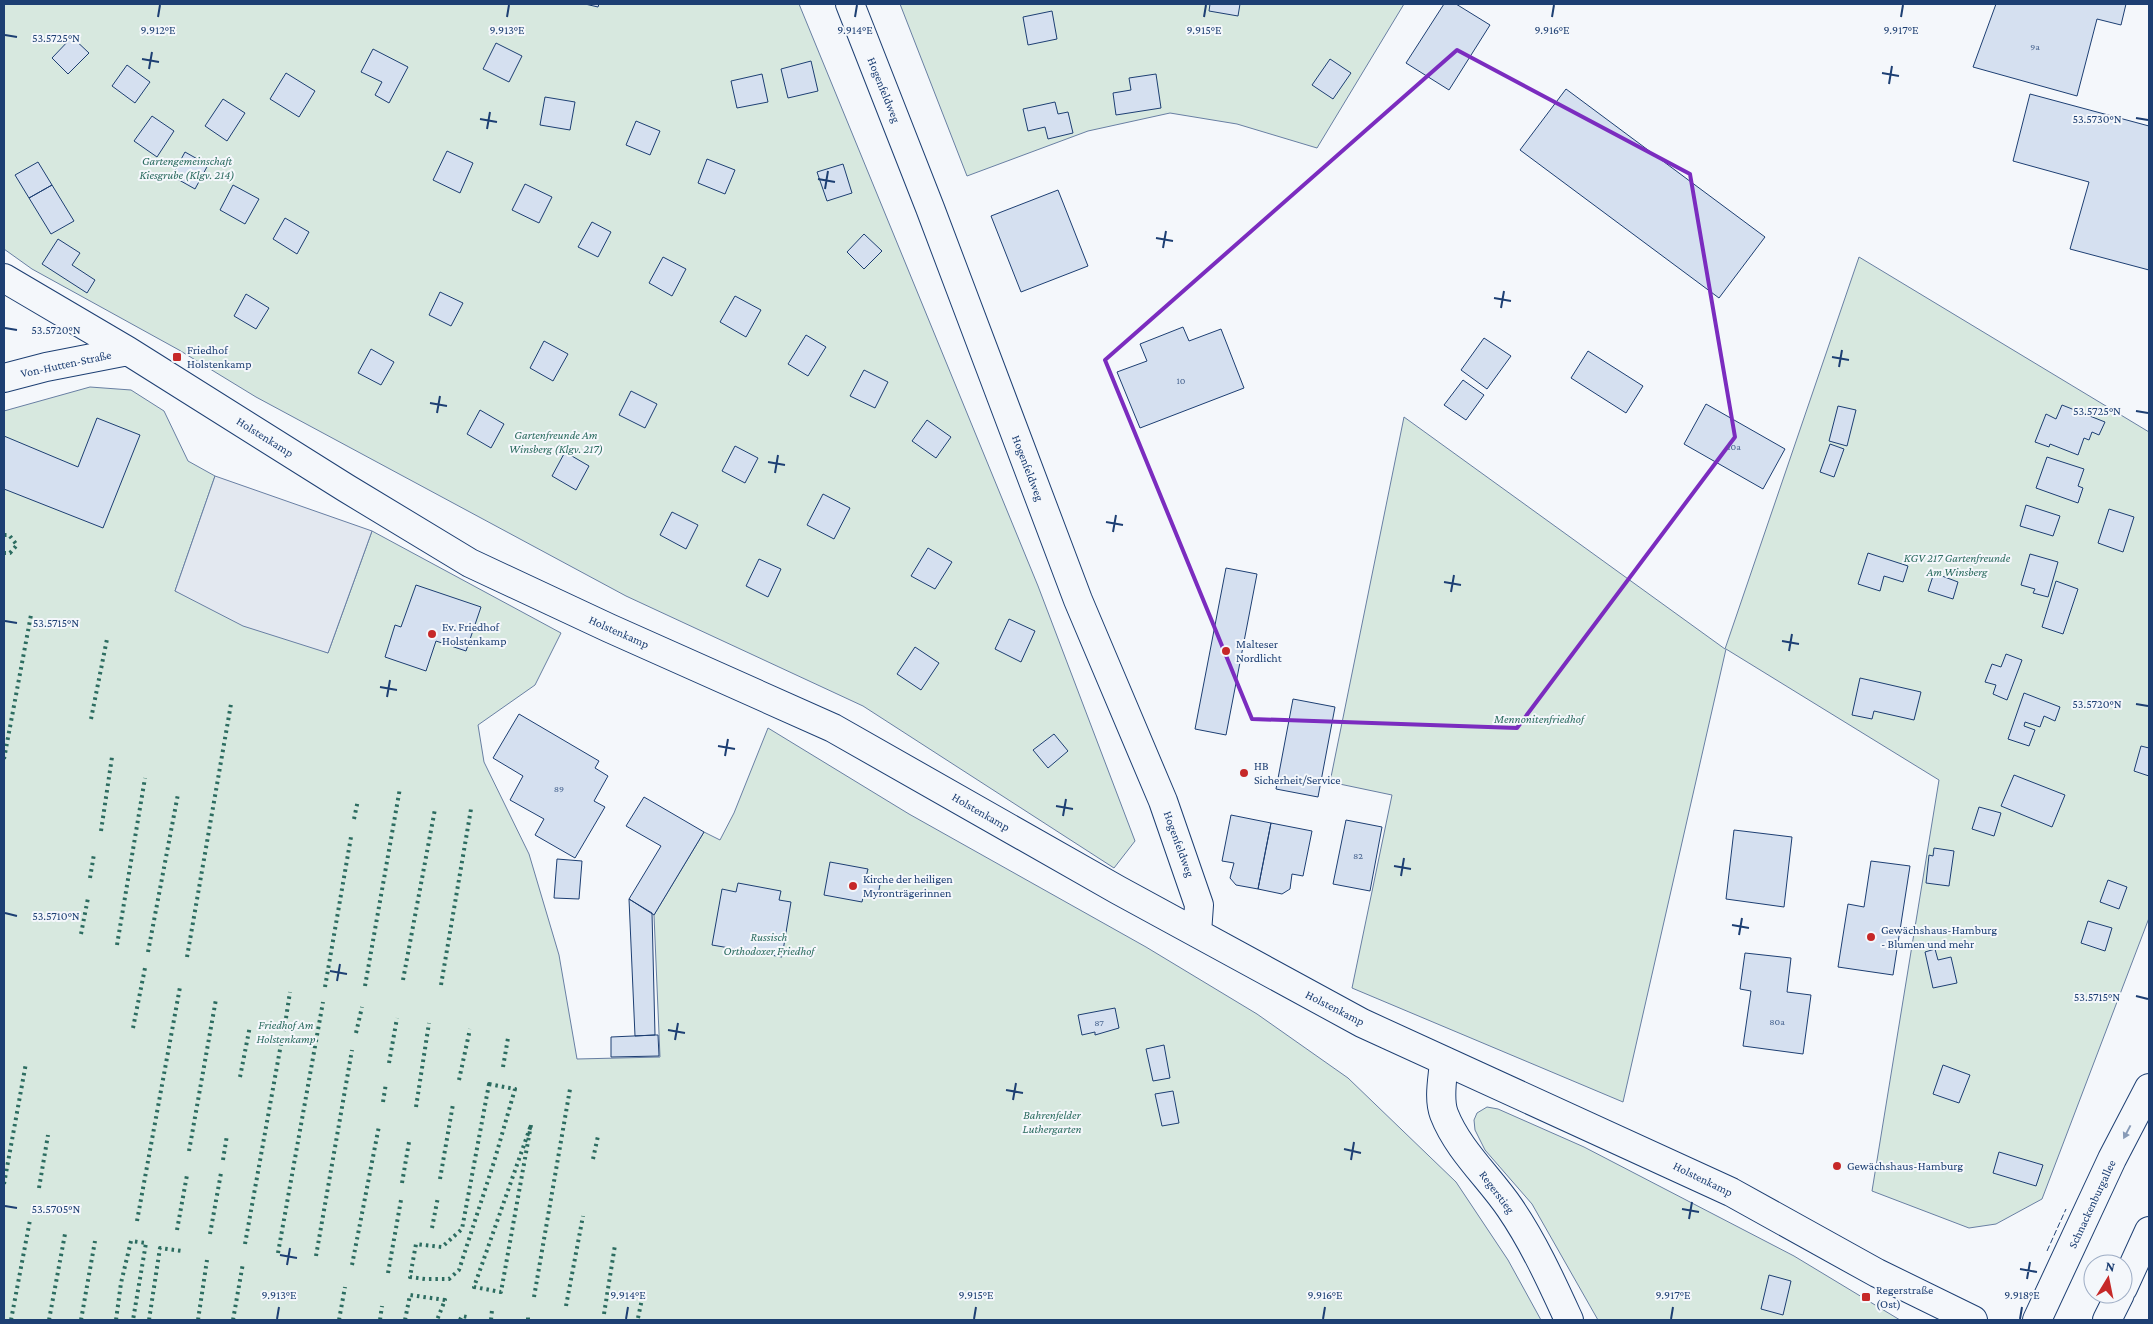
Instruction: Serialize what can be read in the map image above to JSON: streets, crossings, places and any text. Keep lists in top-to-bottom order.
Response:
{
  "streets": {
    "street": [
      "Hogenfeldweg",
      "Von-Hutten-Straße",
      "Holstenkamp",
      "Regerstieg",
      "Schnackenburgallee"
    ]
  },
  "crossings": [
    ["Hogenfeldweg", "Holstenkamp"],
    ["Von-Hutten-Straße", "Holstenkamp"],
    ["Holstenkamp", "Regerstieg"]
  ],
  "one_way": ["Schnackenburgallee"],
  "parks": [
    "Gartengemeinschaft Kiesgrube (Klgv. 214)",
    "Gartenfreunde Am Winsberg (Klgv. 217)",
    "KGV 217 Gartenfreunde Am Winsberg",
    "Mennonitenfriedhof",
    "Russisch Orthodoxer Friedhof",
    "Friedhof Am Holstenkamp",
    "Bahrenfelder Luthergarten"
  ],
  "places": {
    "transit": ["Friedhof Holstenkamp", "Regerstraße (Ost)"],
    "other": [
      "Ev. Friedhof Holstenkamp",
      "Malteser Nordlicht",
      "HB Sicherheit/Service",
      "Kirche der heiligen Myronträgerinnen",
      "Gewächshaus-Hamburg - Blumen und mehr",
      "Gewächshaus-Hamburg"
    ]
  },
  "house_numbers": [
    "9a",
    "10",
    "10a",
    "89",
    "82",
    "80a",
    "87"
  ],
  "north": "top",
  "coordinates": [
    "9.912°E",
    "9.913°E",
    "9.914°E",
    "9.915°E",
    "9.916°E",
    "9.917°E",
    "53.5725°N",
    "53.5730°N",
    "53.5720°N",
    "53.5715°N",
    "53.5710°N",
    "53.5705°N",
    "9.918°E"
  ]
}
